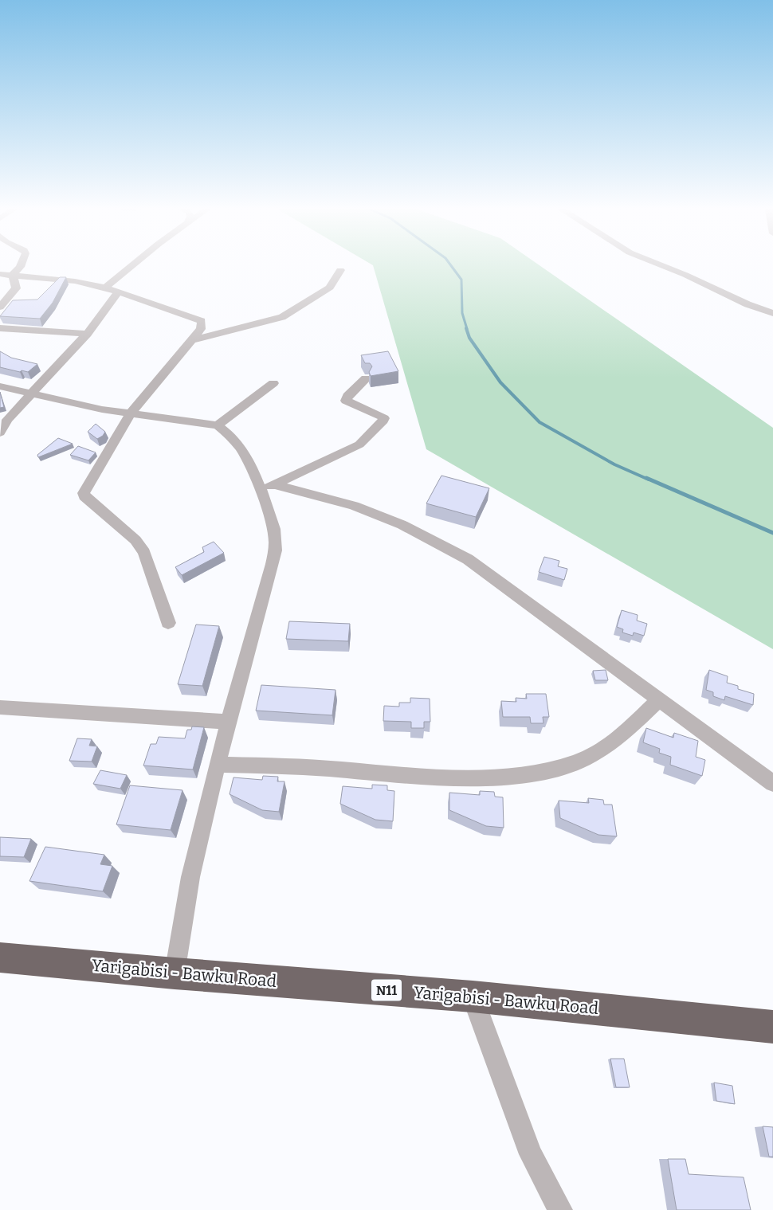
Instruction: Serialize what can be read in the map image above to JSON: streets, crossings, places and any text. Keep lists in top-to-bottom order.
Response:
{
  "streets": {
    "highway": ["Yarigabisi - Bawku Road", "N11"]
  }
}
